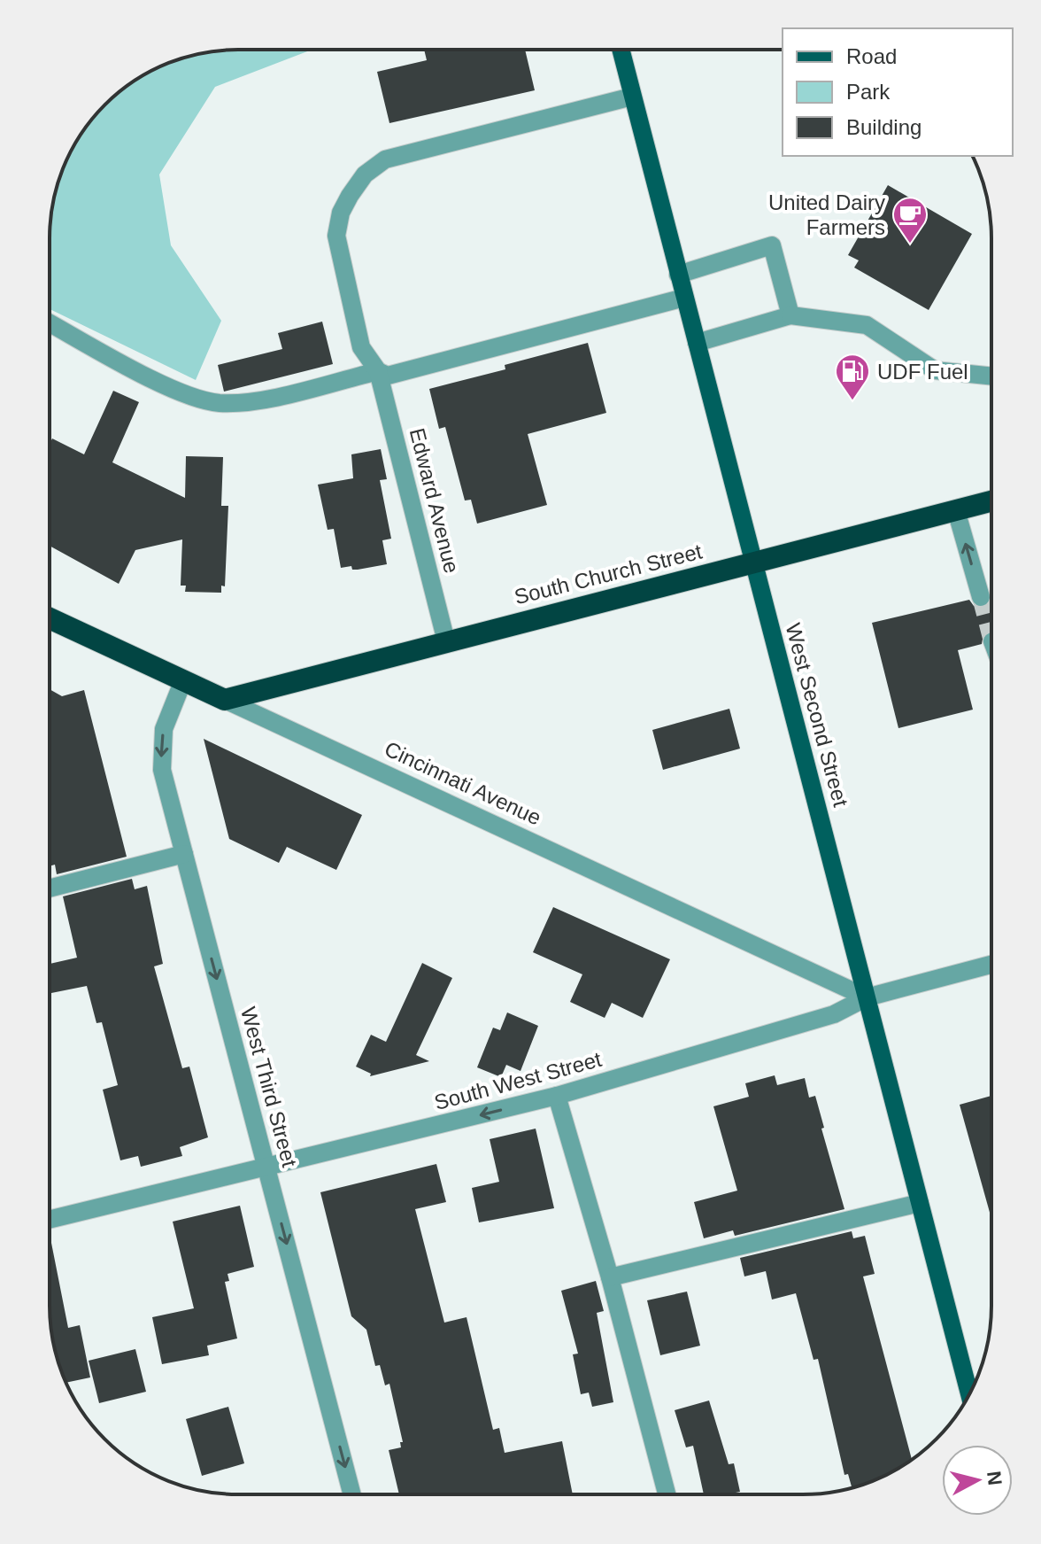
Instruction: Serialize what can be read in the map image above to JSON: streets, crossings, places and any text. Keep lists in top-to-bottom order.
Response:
{
  "streets": {
    "highway": ["South Church Street", "Cincinnati Avenue"],
    "main road": ["West Second Street"],
    "street": ["Edward Avenue", "South West Street", "West Third Street"]
  },
  "crossings": [
    ["Edward Avenue", "South Church Street"],
    ["Edward Avenue", "West Second Street"],
    ["South Church Street", "West Second Street"],
    ["South Church Street", "Cincinnati Avenue"],
    ["West Second Street", "Cincinnati Avenue"],
    ["West Second Street", "South West Street"],
    ["Cincinnati Avenue", "South West Street"],
    ["Cincinnati Avenue", "West Third Street"],
    ["South West Street", "West Third Street"]
  ],
  "one_way": ["West Third Street"],
  "places": {
    "cafe": ["United Dairy Farmers"],
    "fuel station": ["UDF Fuel"]
  },
  "legend": ["Road", "Park", "Building"],
  "north": "right"
}
